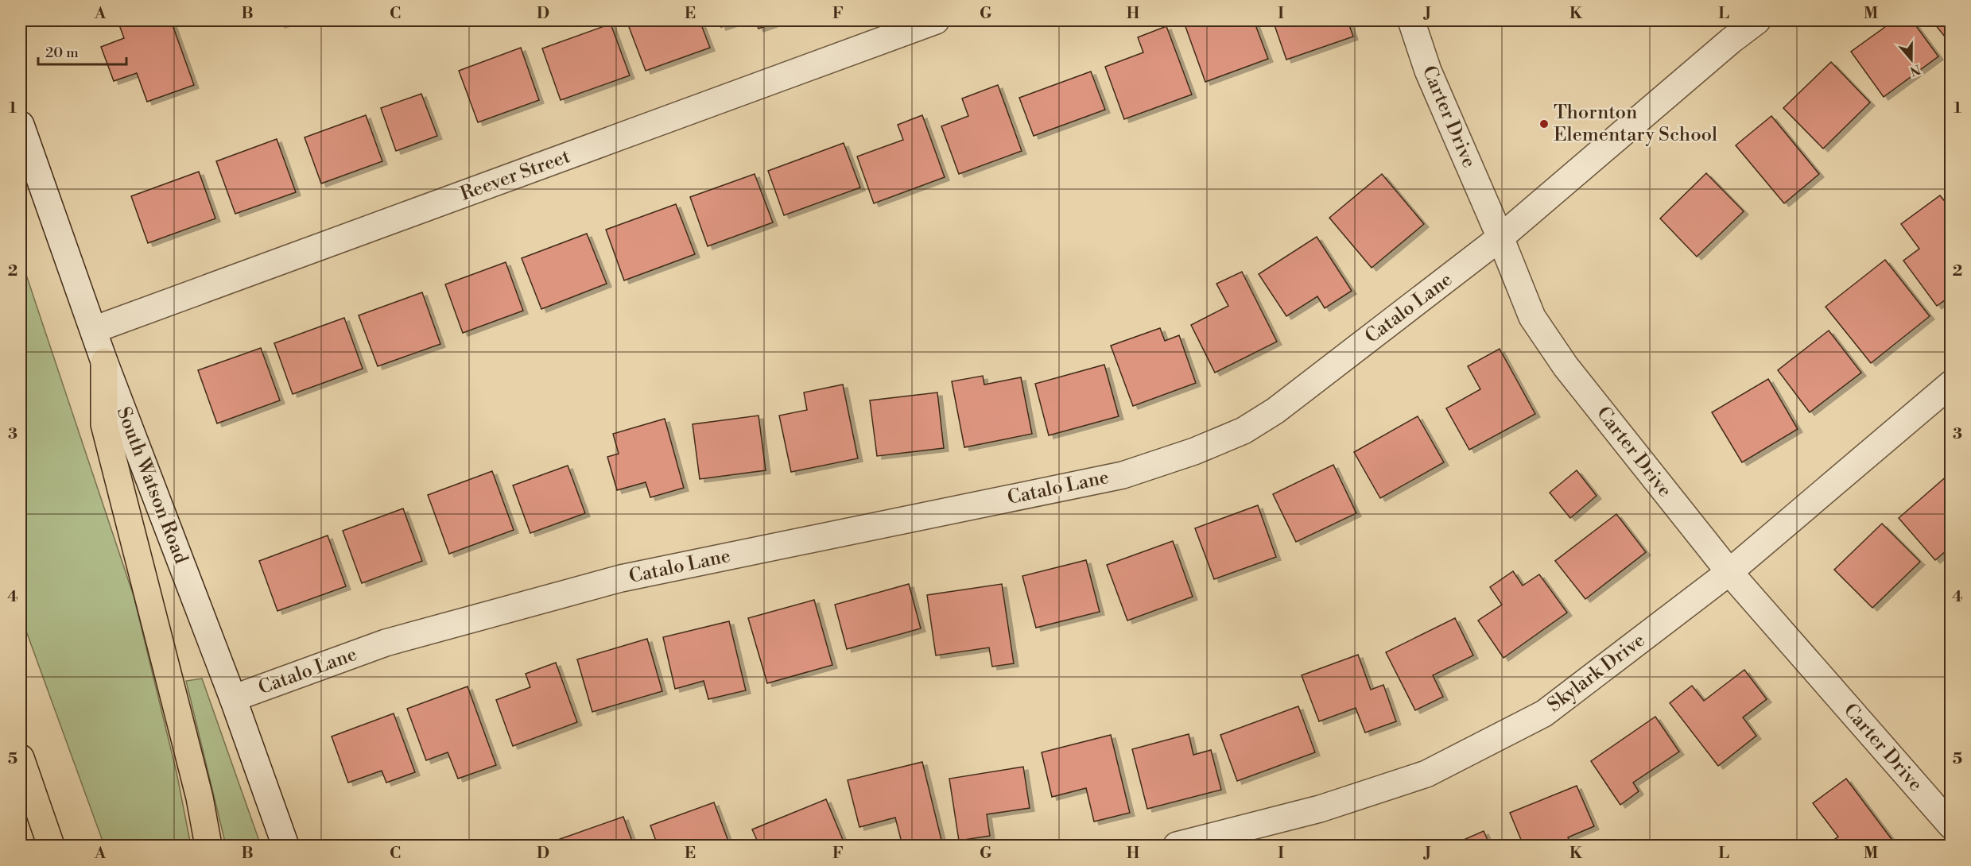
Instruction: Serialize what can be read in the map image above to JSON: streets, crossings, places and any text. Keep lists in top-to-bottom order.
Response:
{
  "streets": {
    "street": [
      "Carter Drive",
      "Reever Street",
      "Catalo Lane",
      "South Watson Road",
      "Skylark Drive"
    ]
  },
  "crossings": [
    ["Carter Drive", "Catalo Lane"],
    ["Carter Drive", "Skylark Drive"],
    ["Reever Street", "South Watson Road"],
    ["Catalo Lane", "South Watson Road"]
  ],
  "places": ["Thornton Elementary School"],
  "scale_bar": "20 m",
  "north": "bottom",
  "grid": {
    "columns": [
      "A",
      "B",
      "C",
      "D",
      "E",
      "F",
      "G",
      "H",
      "I",
      "J",
      "K",
      "L",
      "M"
    ],
    "rows": [
      "1",
      "2",
      "3",
      "4",
      "5"
    ]
  }
}
